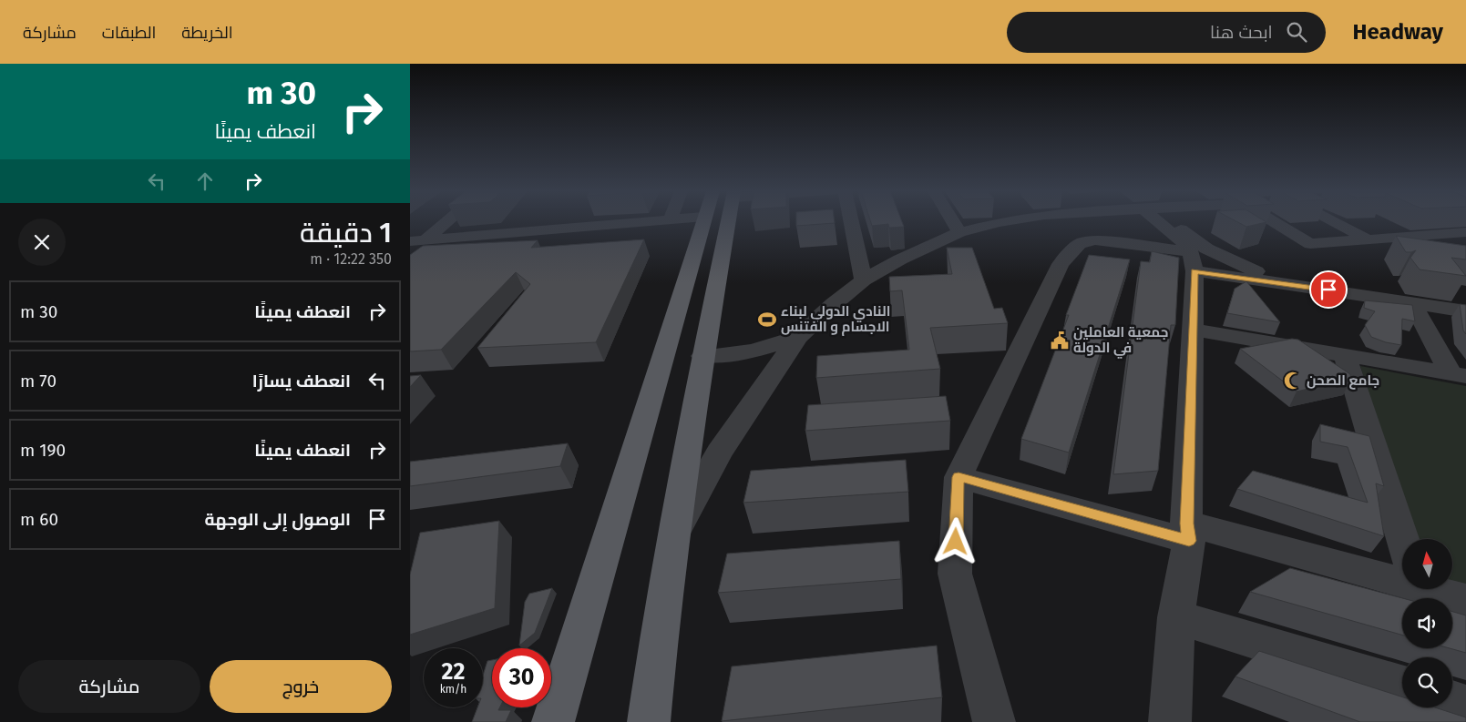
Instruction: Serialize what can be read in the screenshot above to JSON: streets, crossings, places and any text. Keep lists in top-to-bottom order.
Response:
{
  "places": {
    "sports": ["النادي الدولي لبناء الاجسام و الفتنس"],
    "public building": ["جمعية العاملين في الدولة"],
    "mosque": ["جامع الصحن"]
  },
  "north": "top",
  "page": {
    "header": "Headway",
    "search": "ابحث هنا",
    "nav": ["الخريطة", "الطبقات", "مشاركة"],
    "turn": ["30 m", "انعطف يمينًا"],
    "heading": ["1 دقيقة", "350 m · 12:22"],
    "list": [
      {
        "name": "انعطف يمينًا",
        "value": "30 m"
      },
      {
        "name": "انعطف يسارًا",
        "value": "70 m"
      },
      {
        "name": "انعطف يمينًا",
        "value": "190 m"
      },
      {
        "name": "الوصول إلى الوجهة",
        "value": "60 m"
      }
    ],
    "speed": "22 km/h",
    "limit": "30",
    "buttons": ["خروج", "مشاركة"]
  }
}
